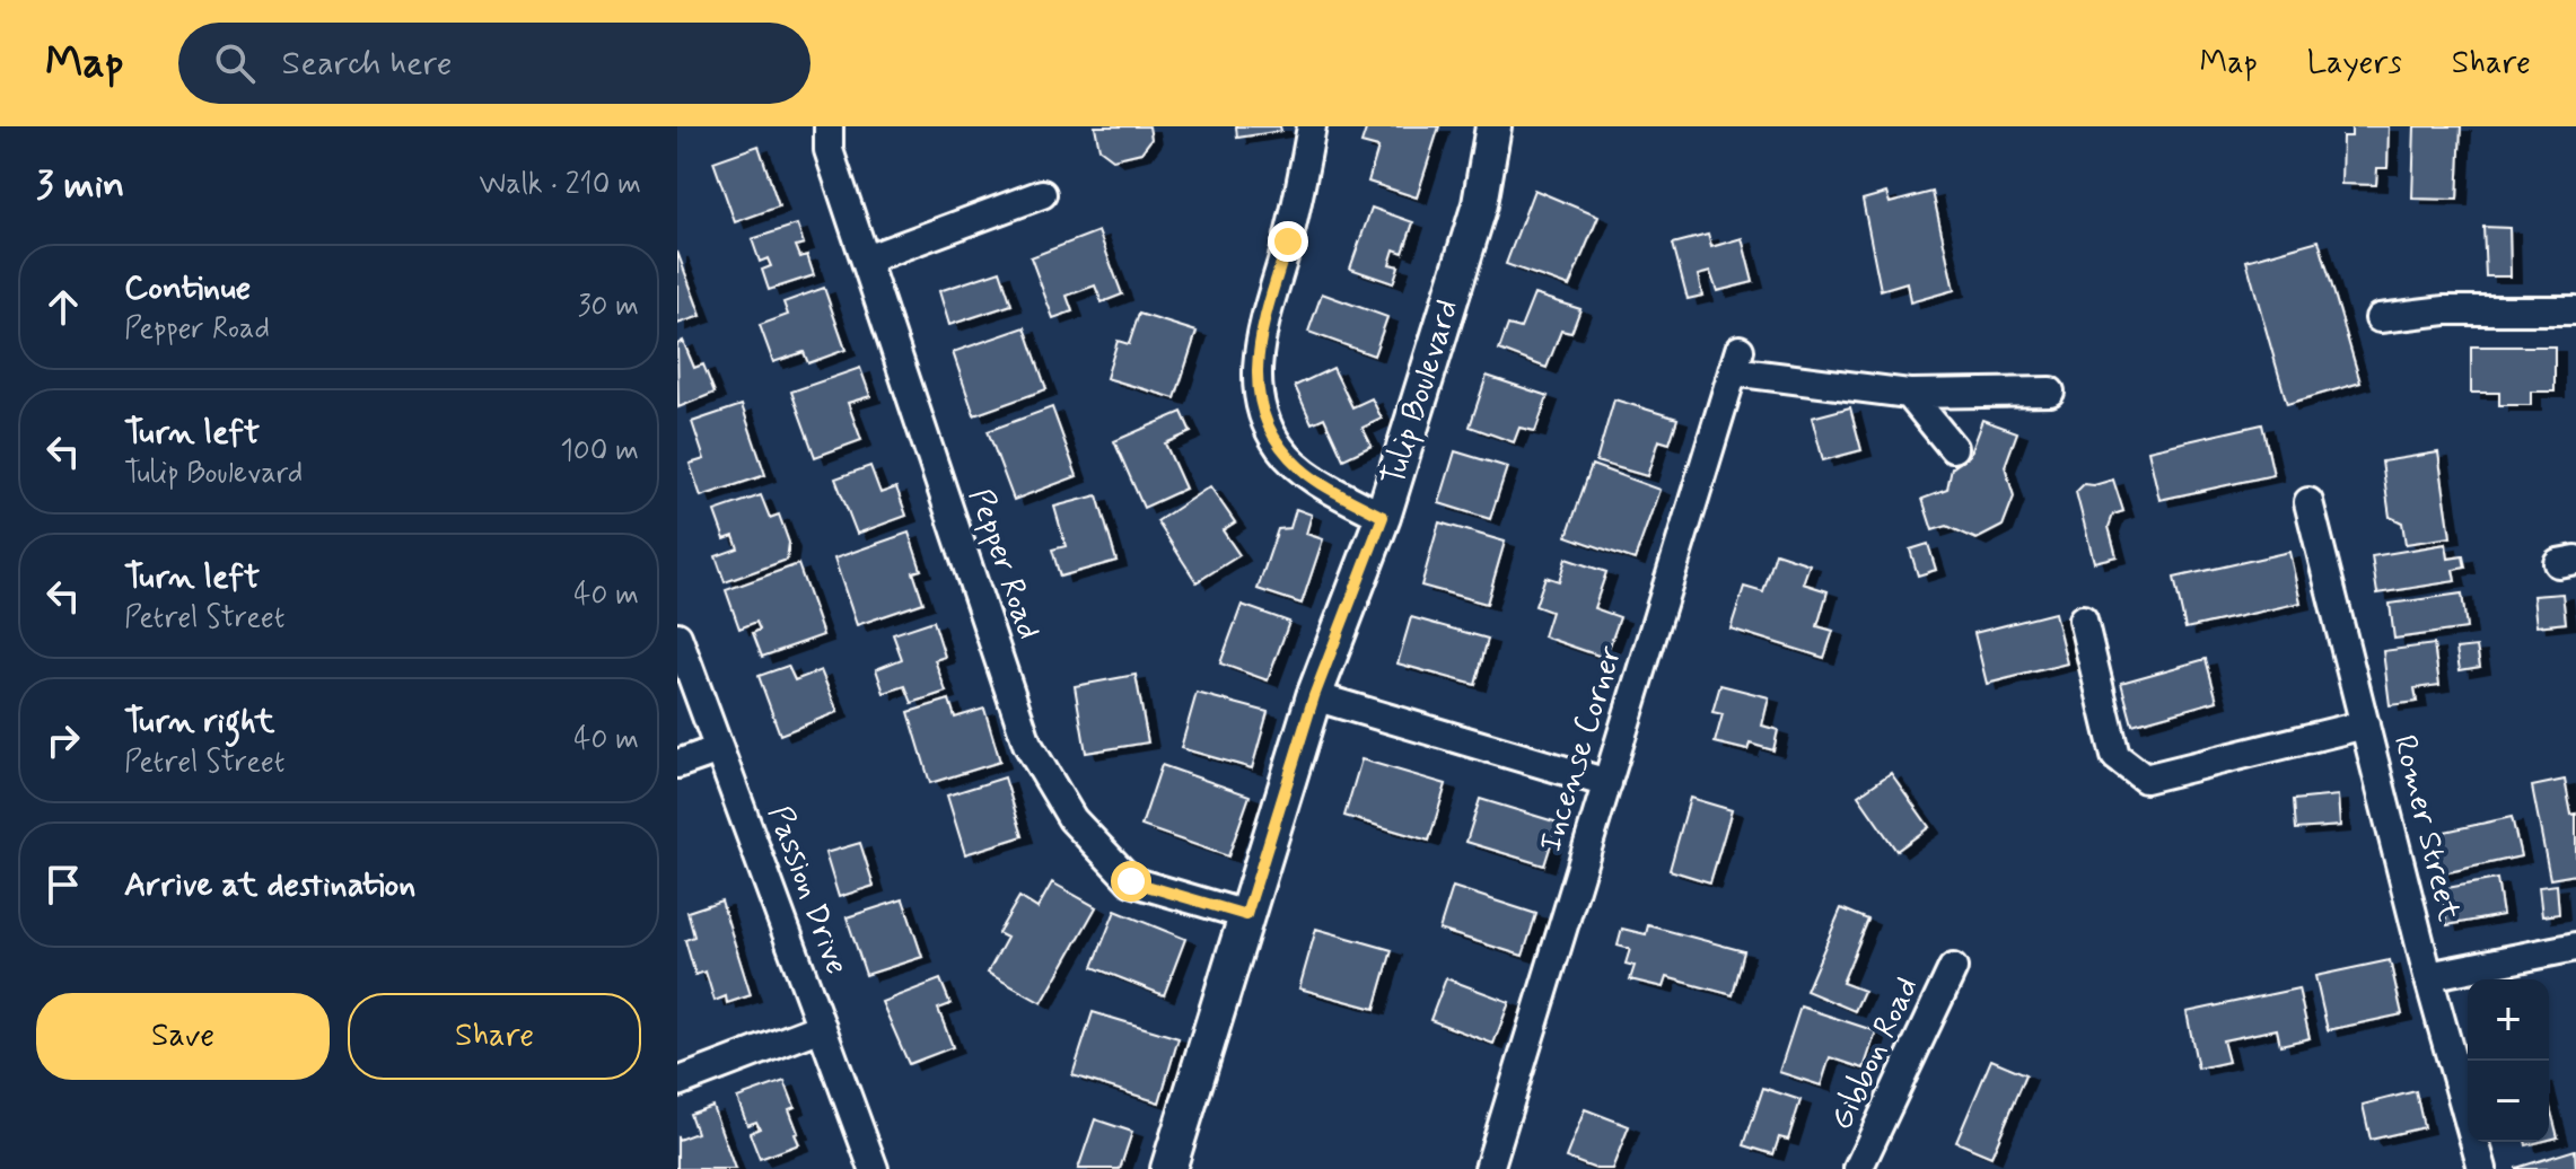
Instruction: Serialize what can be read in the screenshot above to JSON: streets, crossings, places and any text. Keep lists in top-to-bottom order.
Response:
{
  "streets": {
    "street": [
      "Tulip Boulevard",
      "Pepper Road",
      "Incense Corner",
      "Romer Street",
      "Passion Drive",
      "Gibbon Road"
    ]
  },
  "crossings": [
    ["Tulip Boulevard", "Pepper Road"]
  ],
  "page": {
    "header": "Map",
    "search": "Search here",
    "nav": ["Map", "Layers", "Share"],
    "heading": ["3 min", "Walk · 210 m"],
    "list": [
      ["Continue", "Pepper Road", "30 m"],
      ["Turn left", "Tulip Boulevard", "100 m"],
      ["Turn left", "Petrel Street", "40 m"],
      ["Turn right", "Petrel Street", "40 m"],
      "Arrive at destination"
    ],
    "buttons": ["Save", "Share"],
    "map_buttons": ["+", "−"]
  }
}
